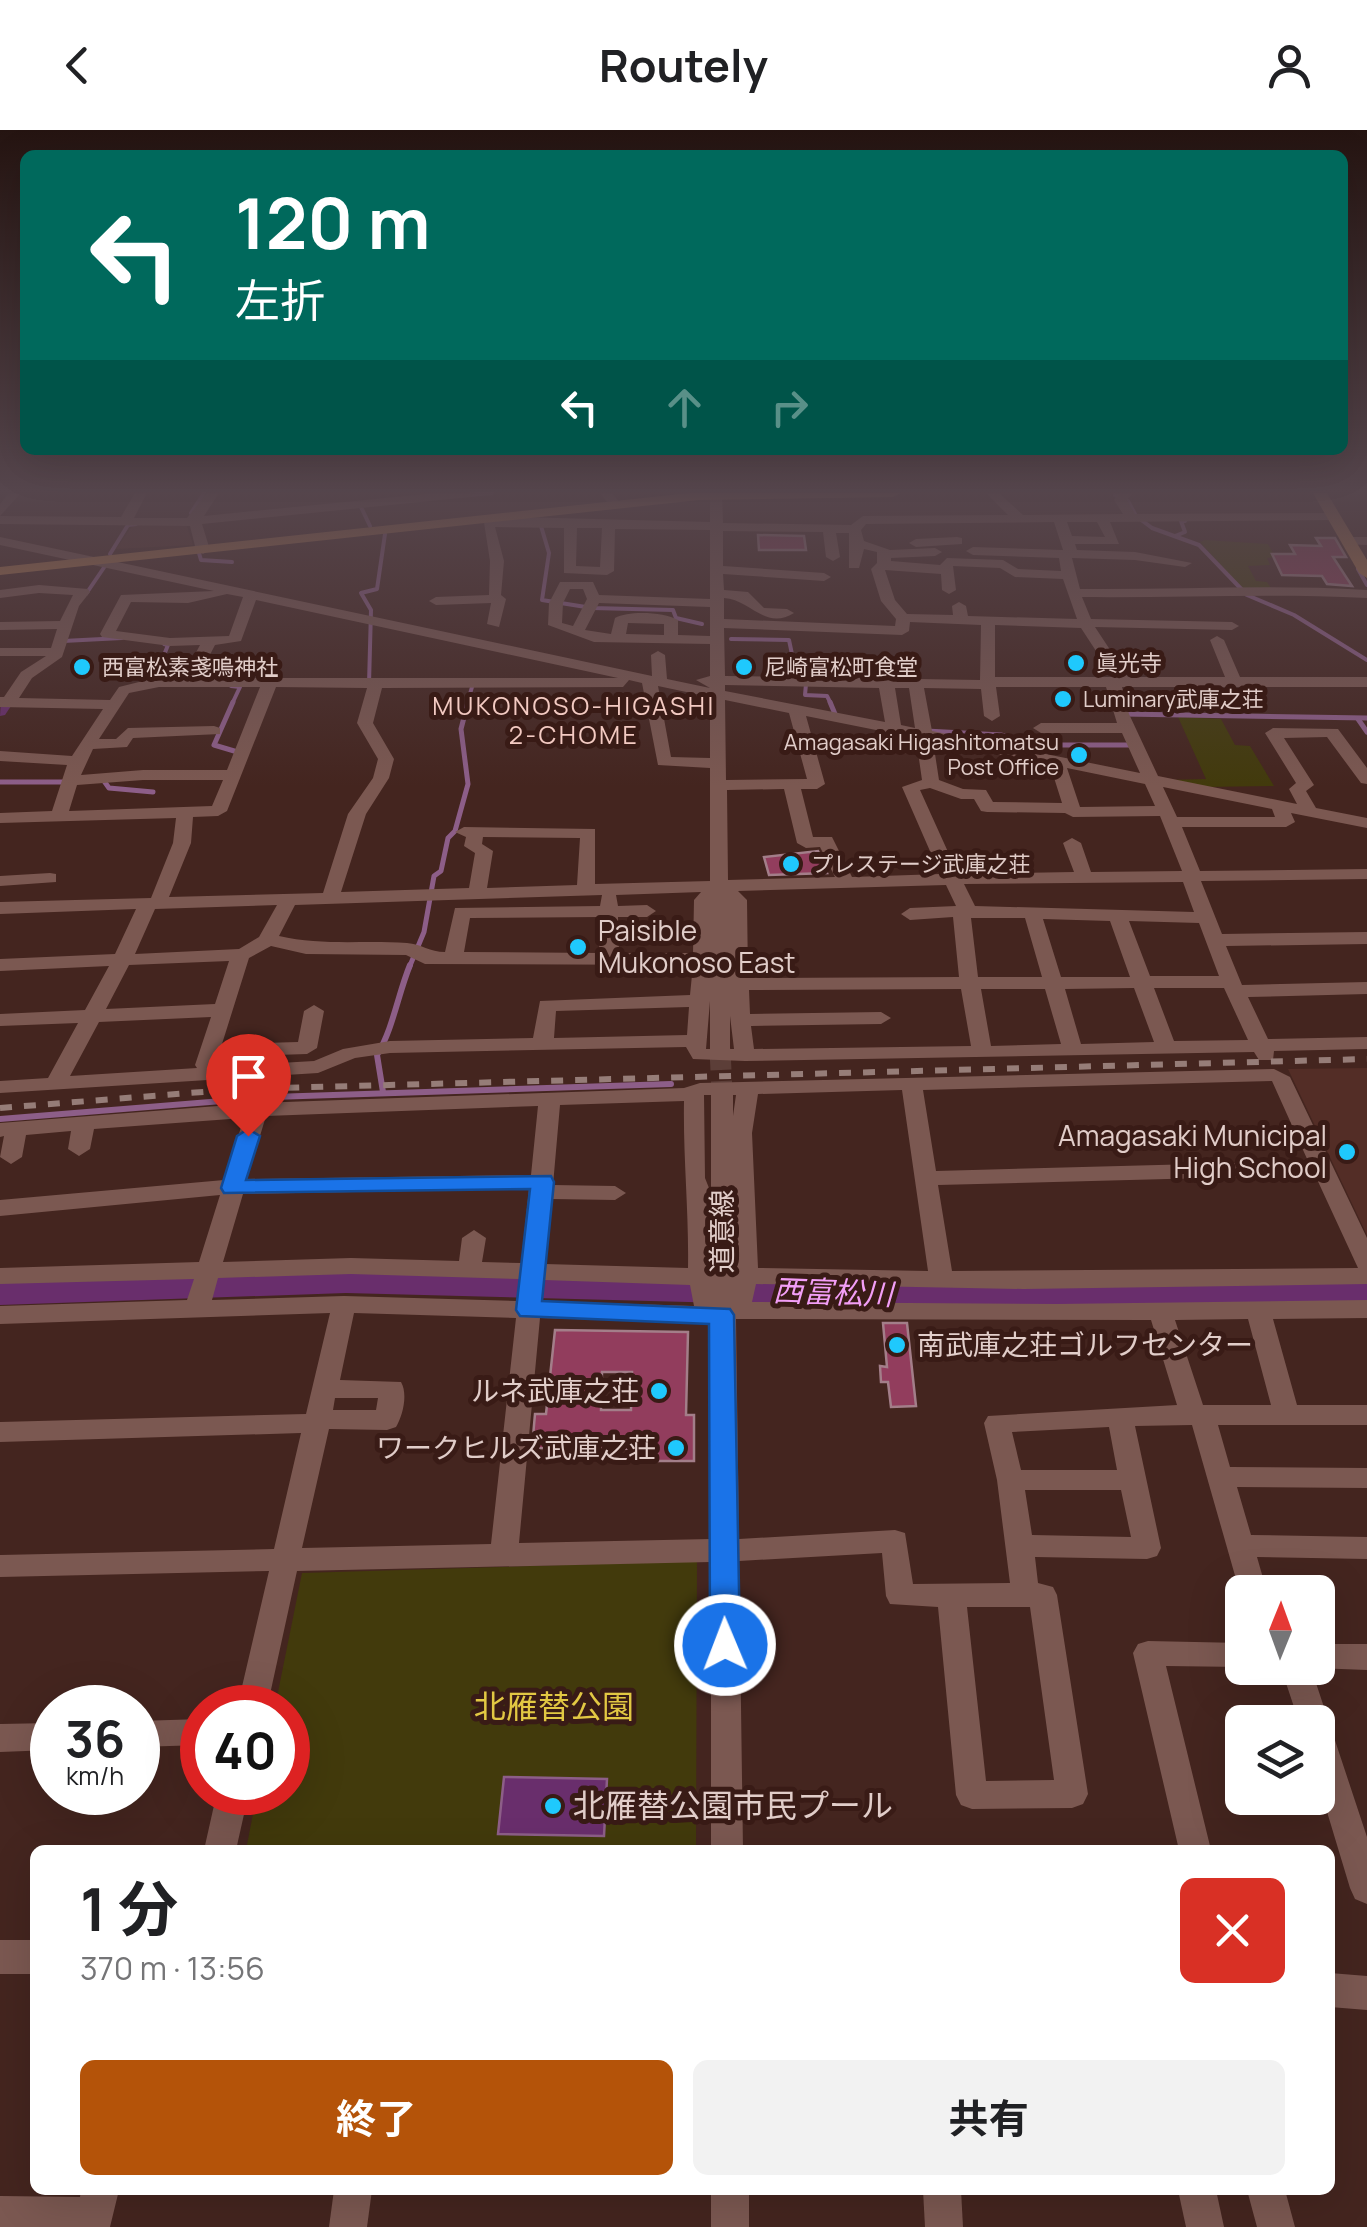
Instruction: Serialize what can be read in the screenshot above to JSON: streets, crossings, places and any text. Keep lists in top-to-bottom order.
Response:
{
  "streets": {
    "street": ["道意線"]
  },
  "districts": ["MUKONOSO-HIGASHI 2-CHOME"],
  "water": ["西富松川"],
  "parks": ["北雁替公園"],
  "places": [
    "眞光寺",
    "西富松素戔嗚神社",
    "尼崎富松町食堂",
    "Luminary武庫之荘",
    "Amagasaki Higashitomatsu Post Office",
    "プレステージ武庫之荘",
    "Paisible Mukonoso East",
    "Amagasaki Municipal High School",
    "南武庫之荘ゴルフセンター",
    "ルネ武庫之荘",
    "ワークヒルズ武庫之荘",
    "北雁替公園市民プール"
  ],
  "north": "top",
  "page": {
    "header": "Routely",
    "turn": ["120 m", "左折"],
    "speed": "36 km/h",
    "limit": "40",
    "heading": ["1 分", "370 m · 13:56"],
    "buttons": ["終了", "共有"]
  }
}
